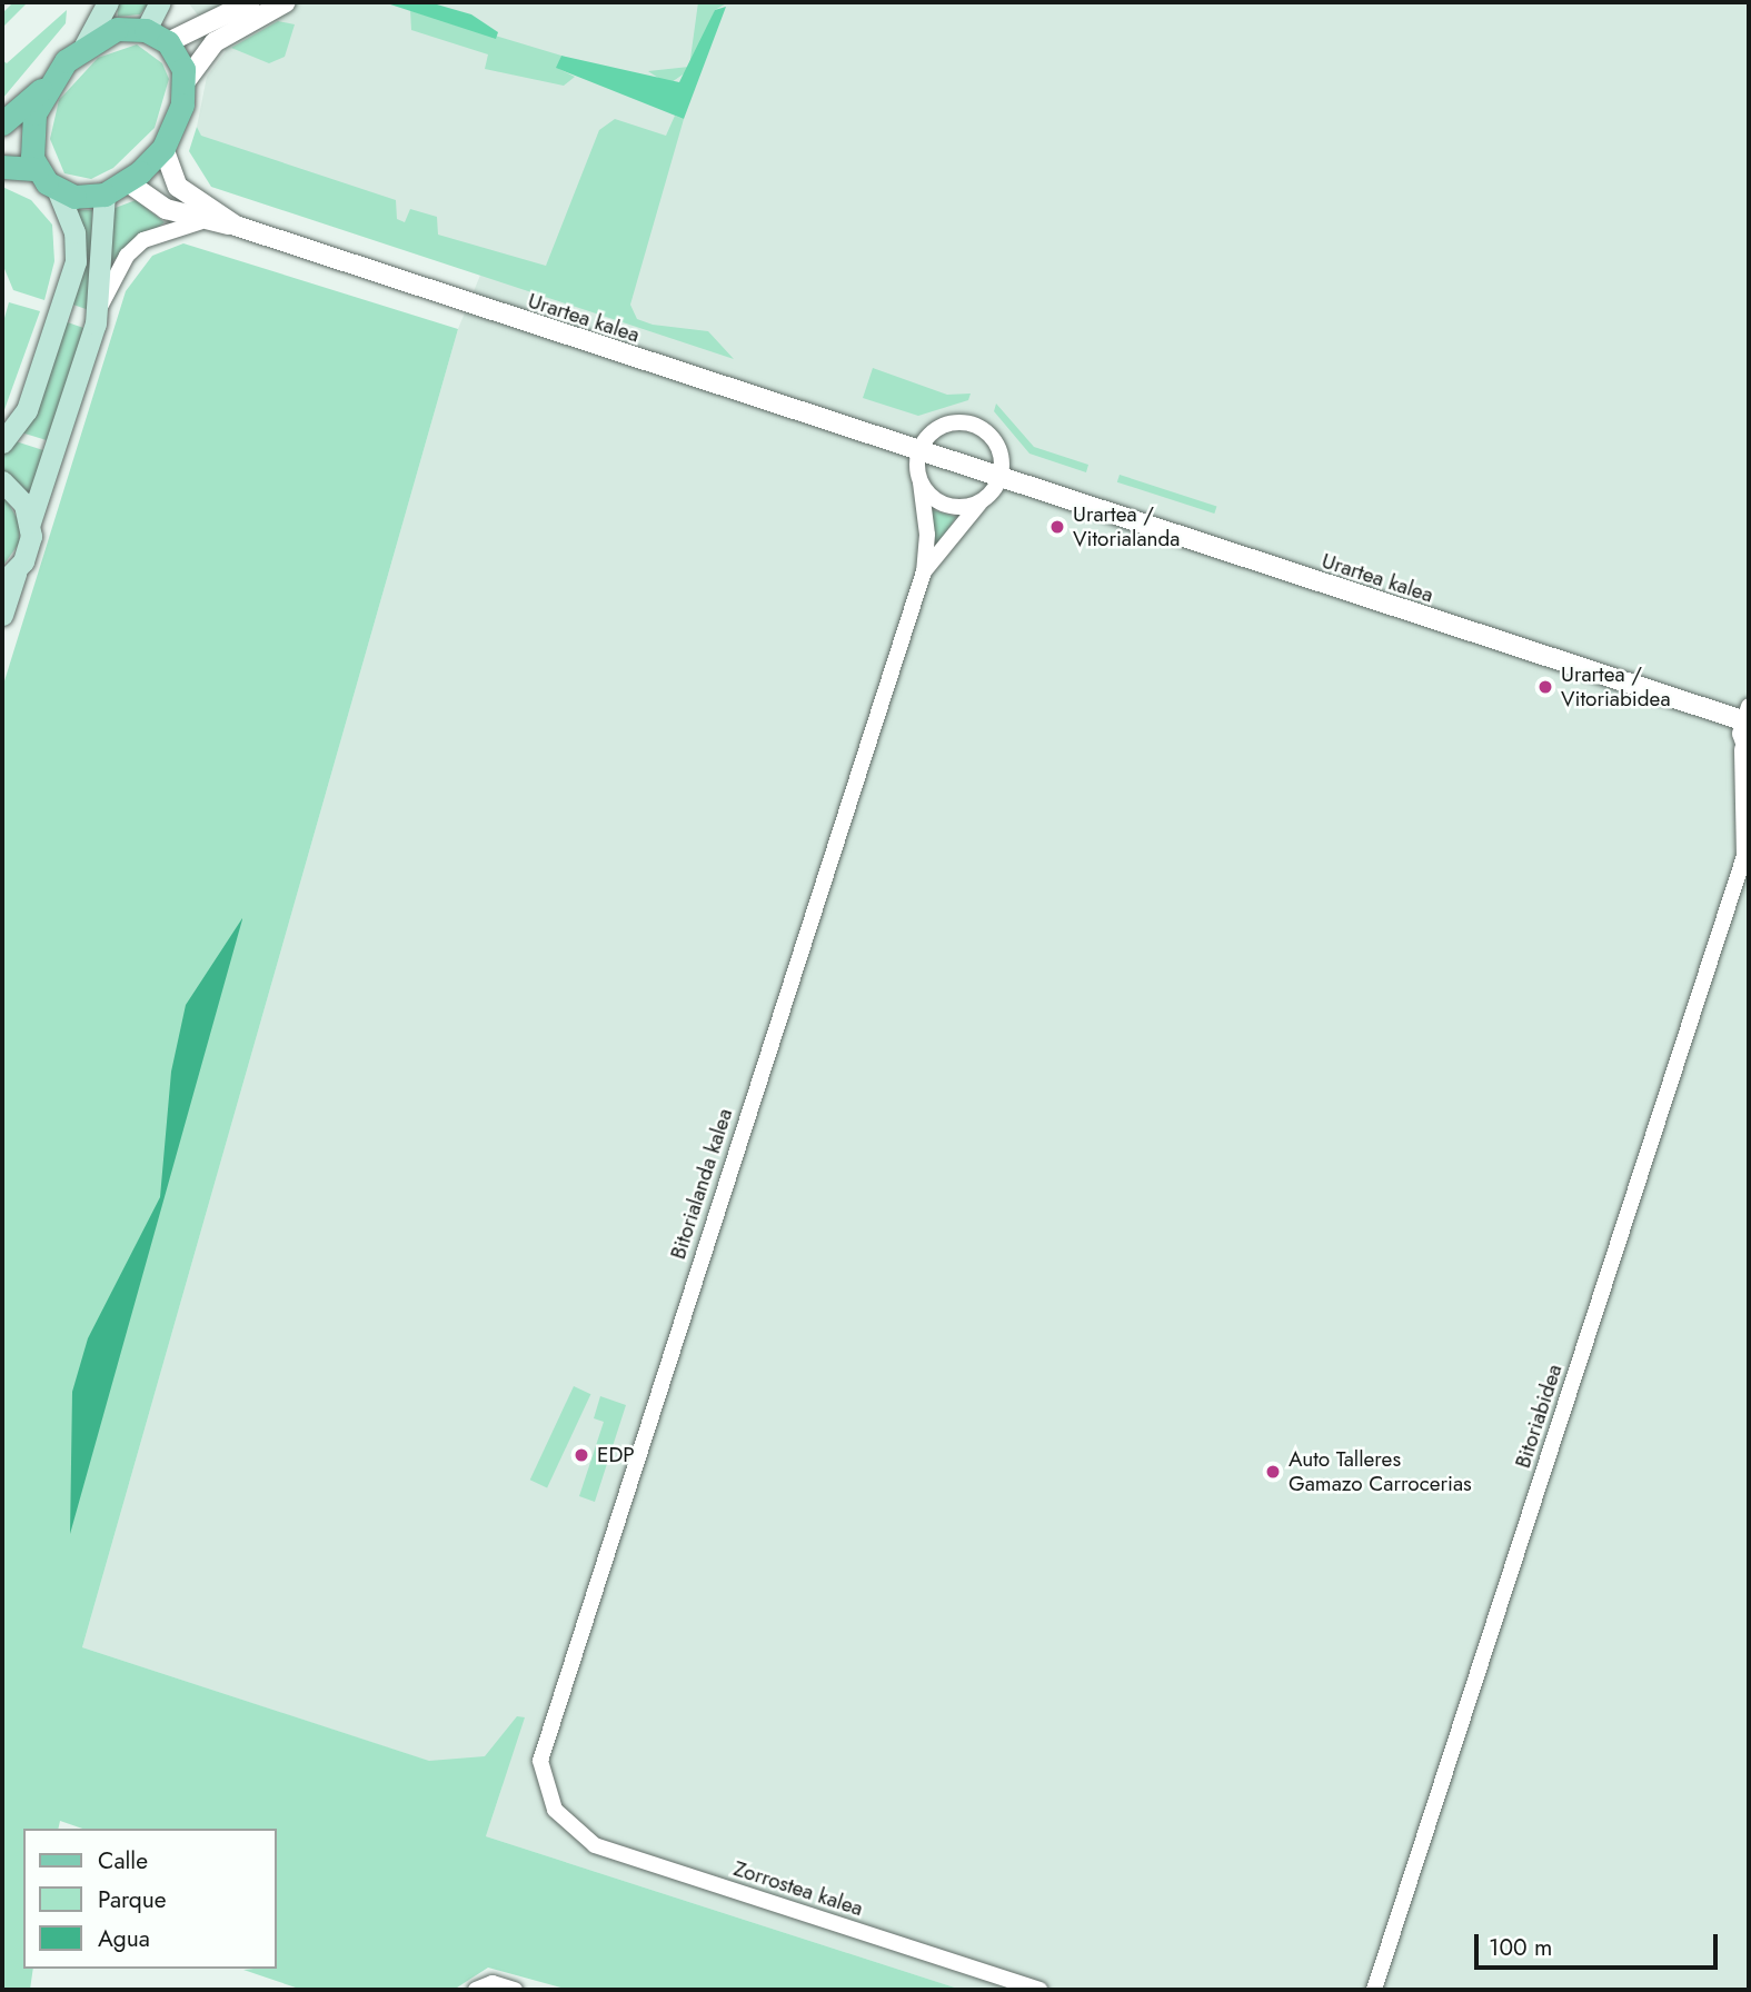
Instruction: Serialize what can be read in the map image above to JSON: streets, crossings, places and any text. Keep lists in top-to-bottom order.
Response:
{
  "streets": {
    "street": [
      "Urartea kalea",
      "Bitorialanda kalea",
      "Bitoriabidea",
      "Zorrostea kalea"
    ]
  },
  "crossings": [
    ["Urartea kalea", "Bitoriabidea"],
    ["Bitorialanda kalea", "Zorrostea kalea"]
  ],
  "places": [
    "Urartea / Vitorialanda",
    "Urartea / Vitoriabidea",
    "EDP",
    "Auto Talleres Gamazo Carrocerias"
  ],
  "legend": ["Calle", "Parque", "Agua"],
  "scale_bar": "100 m"
}
